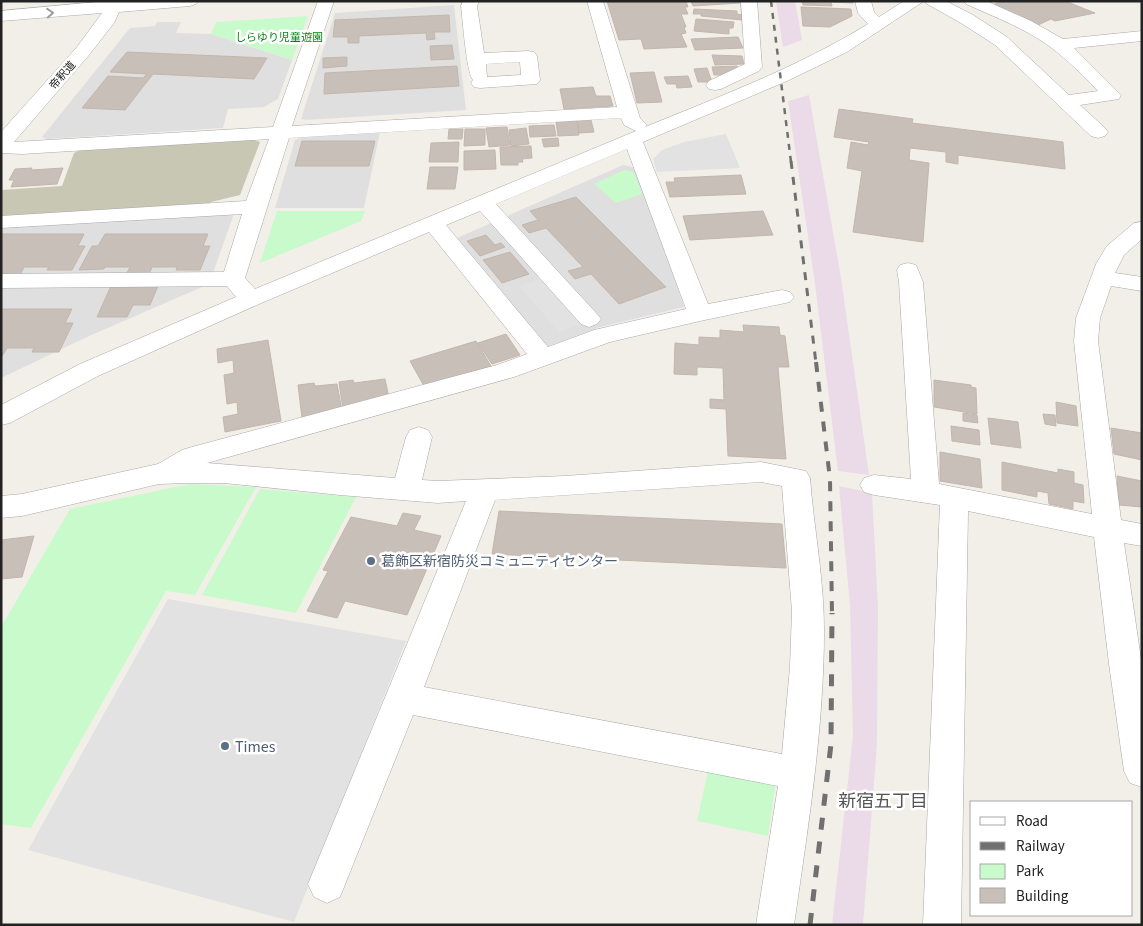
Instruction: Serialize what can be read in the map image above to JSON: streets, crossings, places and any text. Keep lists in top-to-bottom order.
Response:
{
  "streets": {
    "street": ["帝釈道"]
  },
  "districts": ["新宿五丁目"],
  "parks": ["しらゆり児童遊園"],
  "places": ["葛飾区新宿防災コミュニティセンター", "Times"],
  "legend": [
    "Road",
    "Railway",
    "Park",
    "Building"
  ]
}
